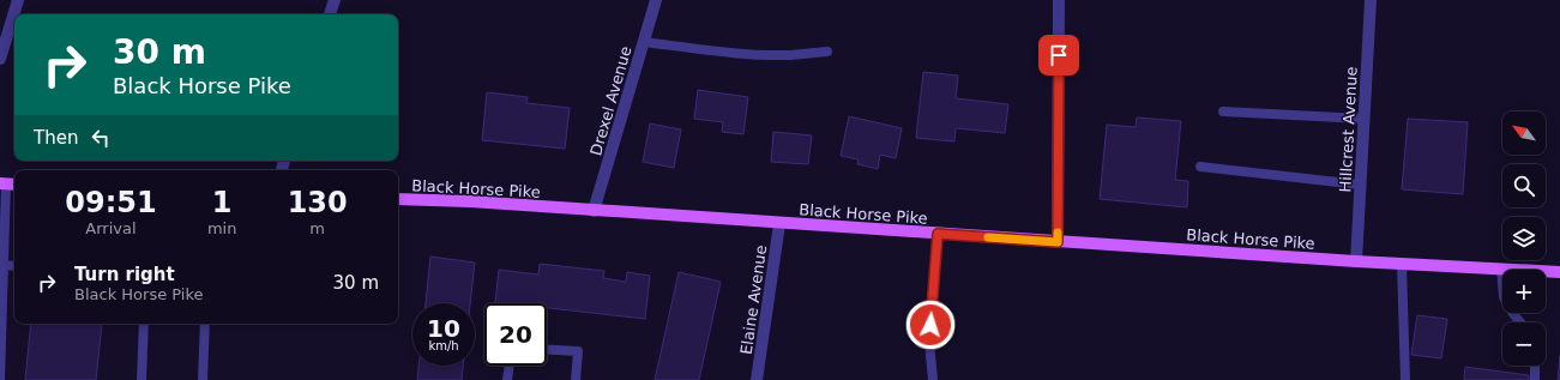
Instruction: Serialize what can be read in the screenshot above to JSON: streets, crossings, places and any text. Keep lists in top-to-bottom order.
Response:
{
  "streets": {
    "main road": ["Black Horse Pike"],
    "street": ["Drexel Avenue", "Hillcrest Avenue", "Elaine Avenue"]
  },
  "crossings": [
    ["Drexel Avenue", "Black Horse Pike"],
    ["Hillcrest Avenue", "Black Horse Pike"],
    ["Black Horse Pike", "Elaine Avenue"]
  ],
  "north": "top left",
  "page": {
    "turn": ["30 m", "Black Horse Pike"],
    "map_buttons": ["+", "−"],
    "then": "Then",
    "eta": [
      "09:51",
      "Arrival",
      "1",
      "min",
      "130",
      "m"
    ],
    "list": [
      {
        "name": "Turn right",
        "note": "Black Horse Pike",
        "value": "30 m"
      }
    ],
    "speed": "10 km/h",
    "limit": "20"
  }
}
